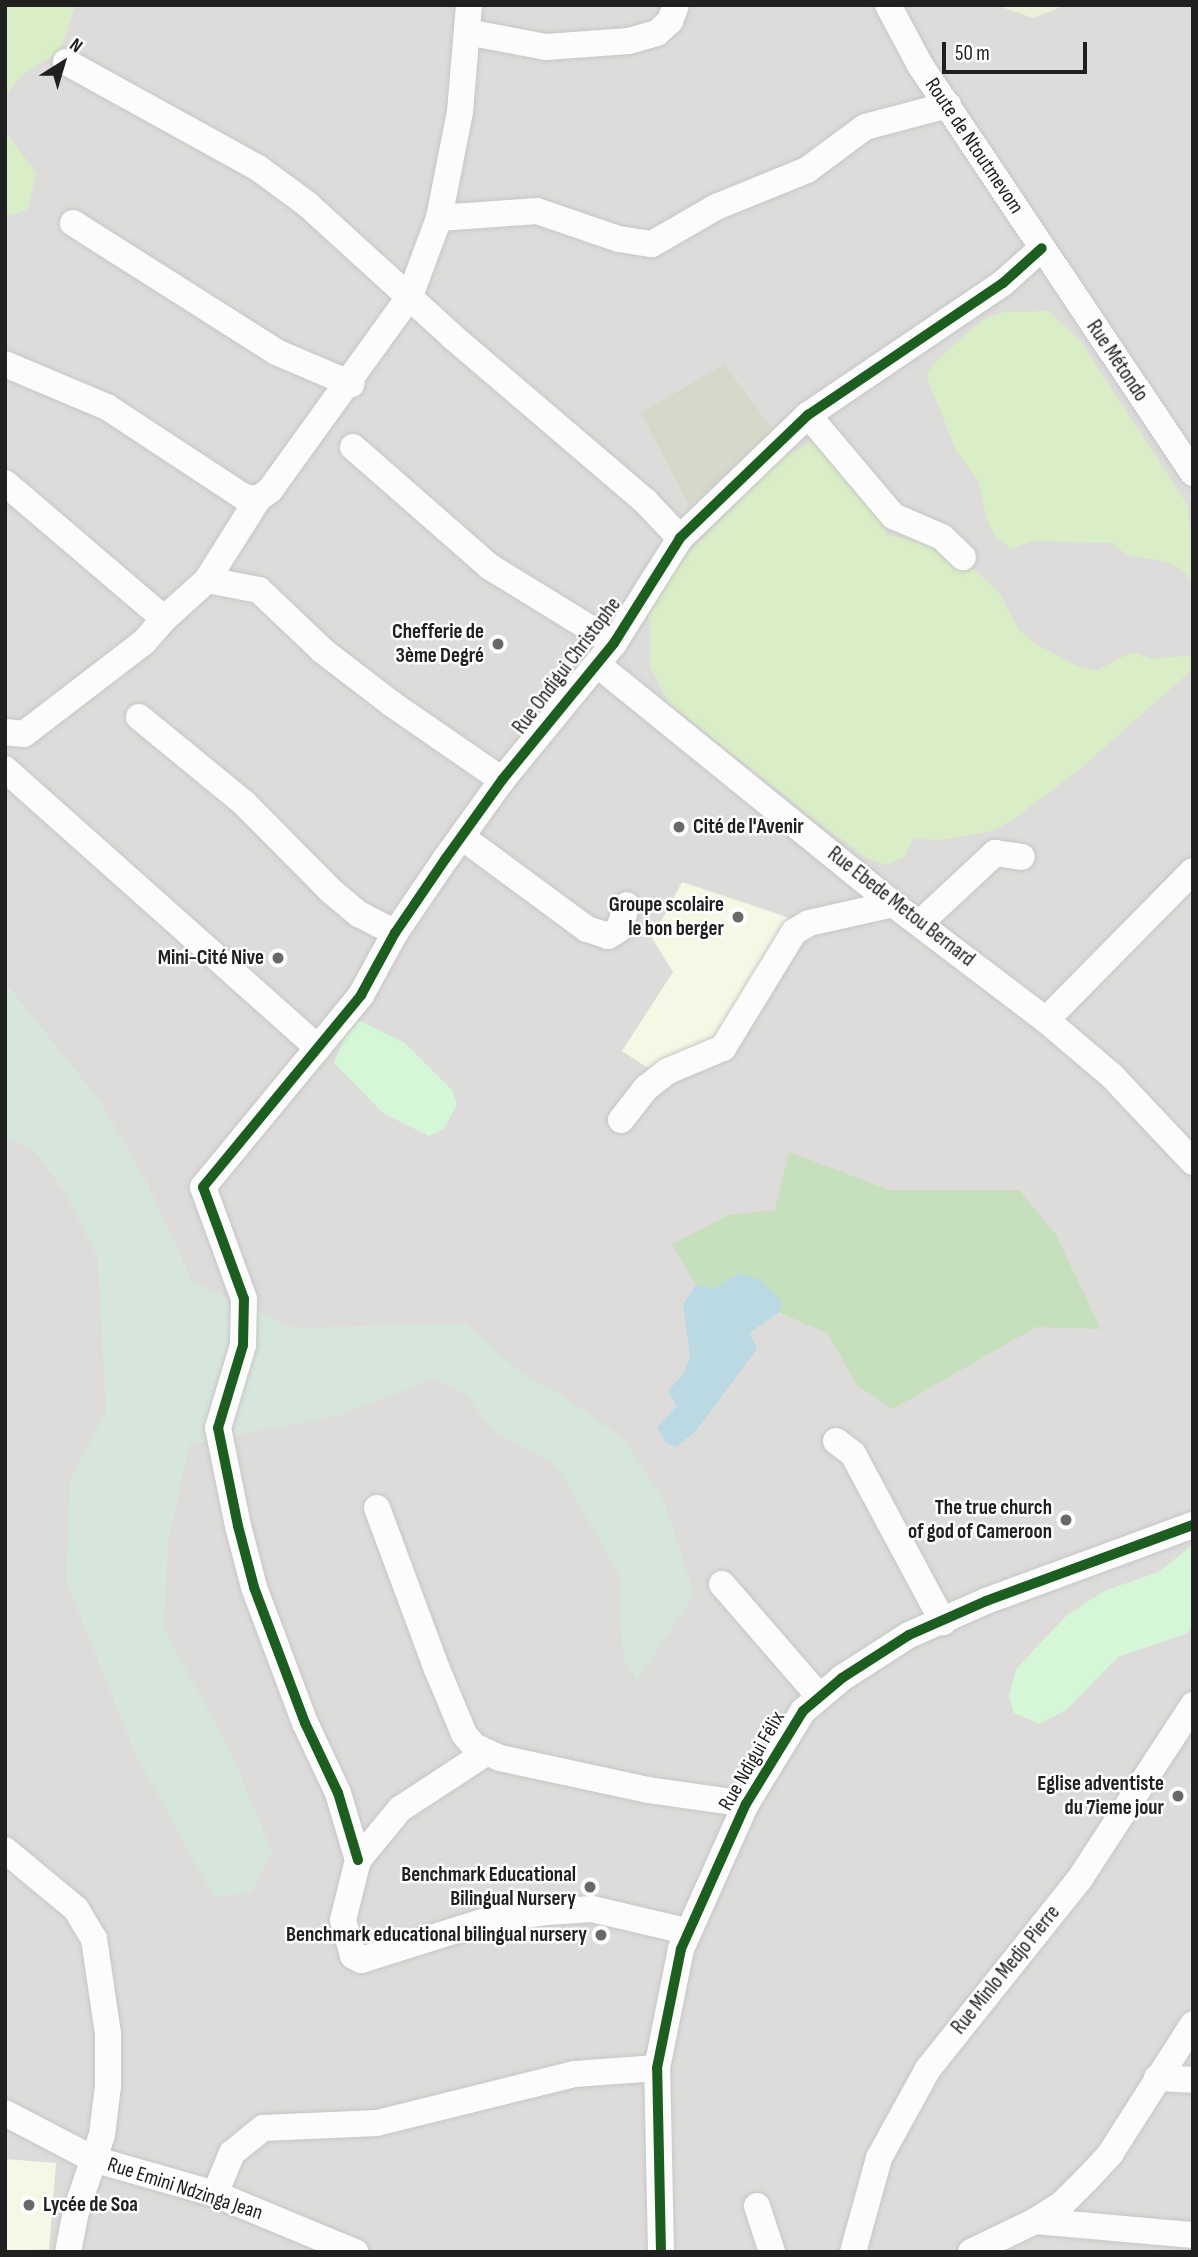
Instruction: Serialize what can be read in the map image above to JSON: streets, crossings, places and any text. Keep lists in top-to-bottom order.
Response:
{
  "streets": {
    "street": [
      "Route de Ntoutmevom",
      "Rue Métondo",
      "Rue Ondigui Christophe",
      "Rue Ebede Metou Bernard",
      "Rue Ndigui Félix",
      "Rue Minlo Medjo Pierre",
      "Rue Emini Ndzinga Jean"
    ]
  },
  "crossings": [
    ["Route de Ntoutmevom", "Rue Métondo"],
    ["Route de Ntoutmevom", "Rue Ondigui Christophe"],
    ["Rue Métondo", "Rue Ondigui Christophe"],
    ["Rue Ondigui Christophe", "Rue Ebede Metou Bernard"]
  ],
  "places": [
    "Chefferie de 3ème Degré",
    "Cité de l'Avenir",
    "Groupe scolaire le bon berger",
    "Mini-Cité Nive",
    "The true church of god of Cameroon",
    "Eglise adventiste du 7ieme jour",
    "Benchmark Educational Bilingual Nursery",
    "Benchmark educational bilingual nursery",
    "Lycée de Soa"
  ],
  "scale_bar": "50 m",
  "north": "top right"
}
